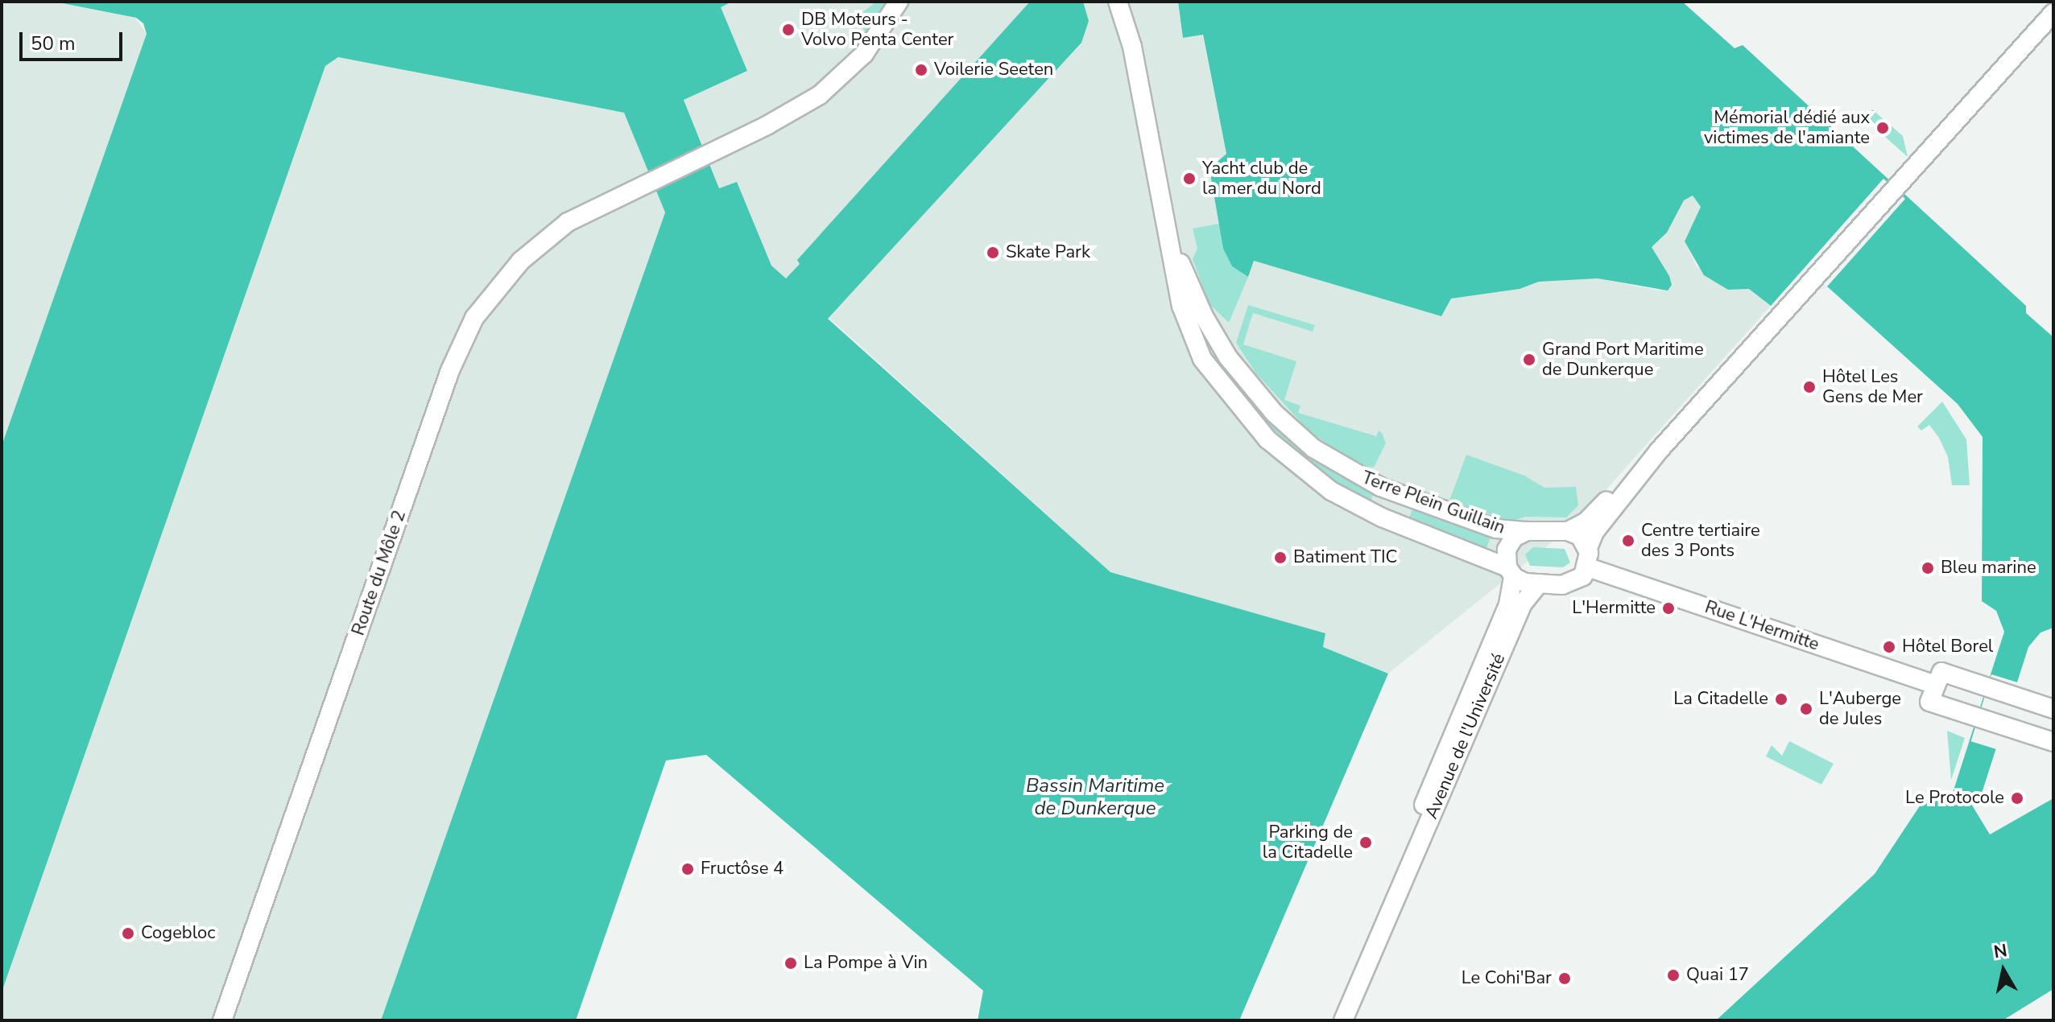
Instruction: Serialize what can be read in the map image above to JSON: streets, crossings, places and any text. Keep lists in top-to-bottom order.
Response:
{
  "streets": {
    "main road": [
      "Terre Plein Guillain",
      "Route du Môle 2",
      "Rue L'Hermitte",
      "Avenue de l'Université"
    ]
  },
  "crossings": [
    ["Terre Plein Guillain", "Rue L'Hermitte"],
    ["Terre Plein Guillain", "Avenue de l'Université"],
    ["Rue L'Hermitte", "Avenue de l'Université"]
  ],
  "water": ["Bassin Maritime de Dunkerque"],
  "places": [
    "DB Moteurs - Volvo Penta Center",
    "Voilerie Seeten",
    "Mémorial dédié aux victimes de l'amiante",
    "Yacht club de la mer du Nord",
    "Skate Park",
    "Grand Port Maritime de Dunkerque",
    "Hôtel Les Gens de Mer",
    "Centre tertiaire des 3 Ponts",
    "Batiment TIC",
    "Bleu marine",
    "L'Hermitte",
    "Hôtel Borel",
    "La Citadelle",
    "L'Auberge de Jules",
    "Le Protocole",
    "Parking de la Citadelle",
    "Fructôse 4",
    "Cogebloc",
    "La Pompe à Vin",
    "Quai 17",
    "Le Cohi'Bar"
  ],
  "scale_bar": "50 m",
  "north": "top"
}
